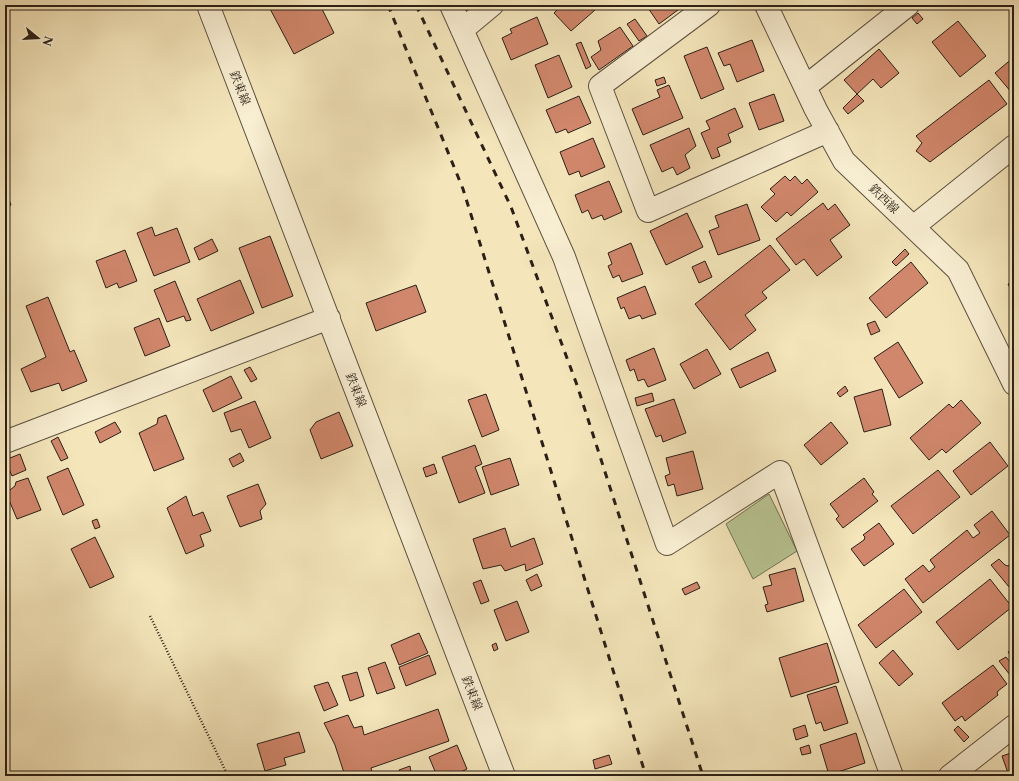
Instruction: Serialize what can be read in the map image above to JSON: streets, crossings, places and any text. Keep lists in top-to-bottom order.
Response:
{
  "streets": {
    "street": ["鉄東線", "鉄西線"]
  },
  "north": "right"
}
